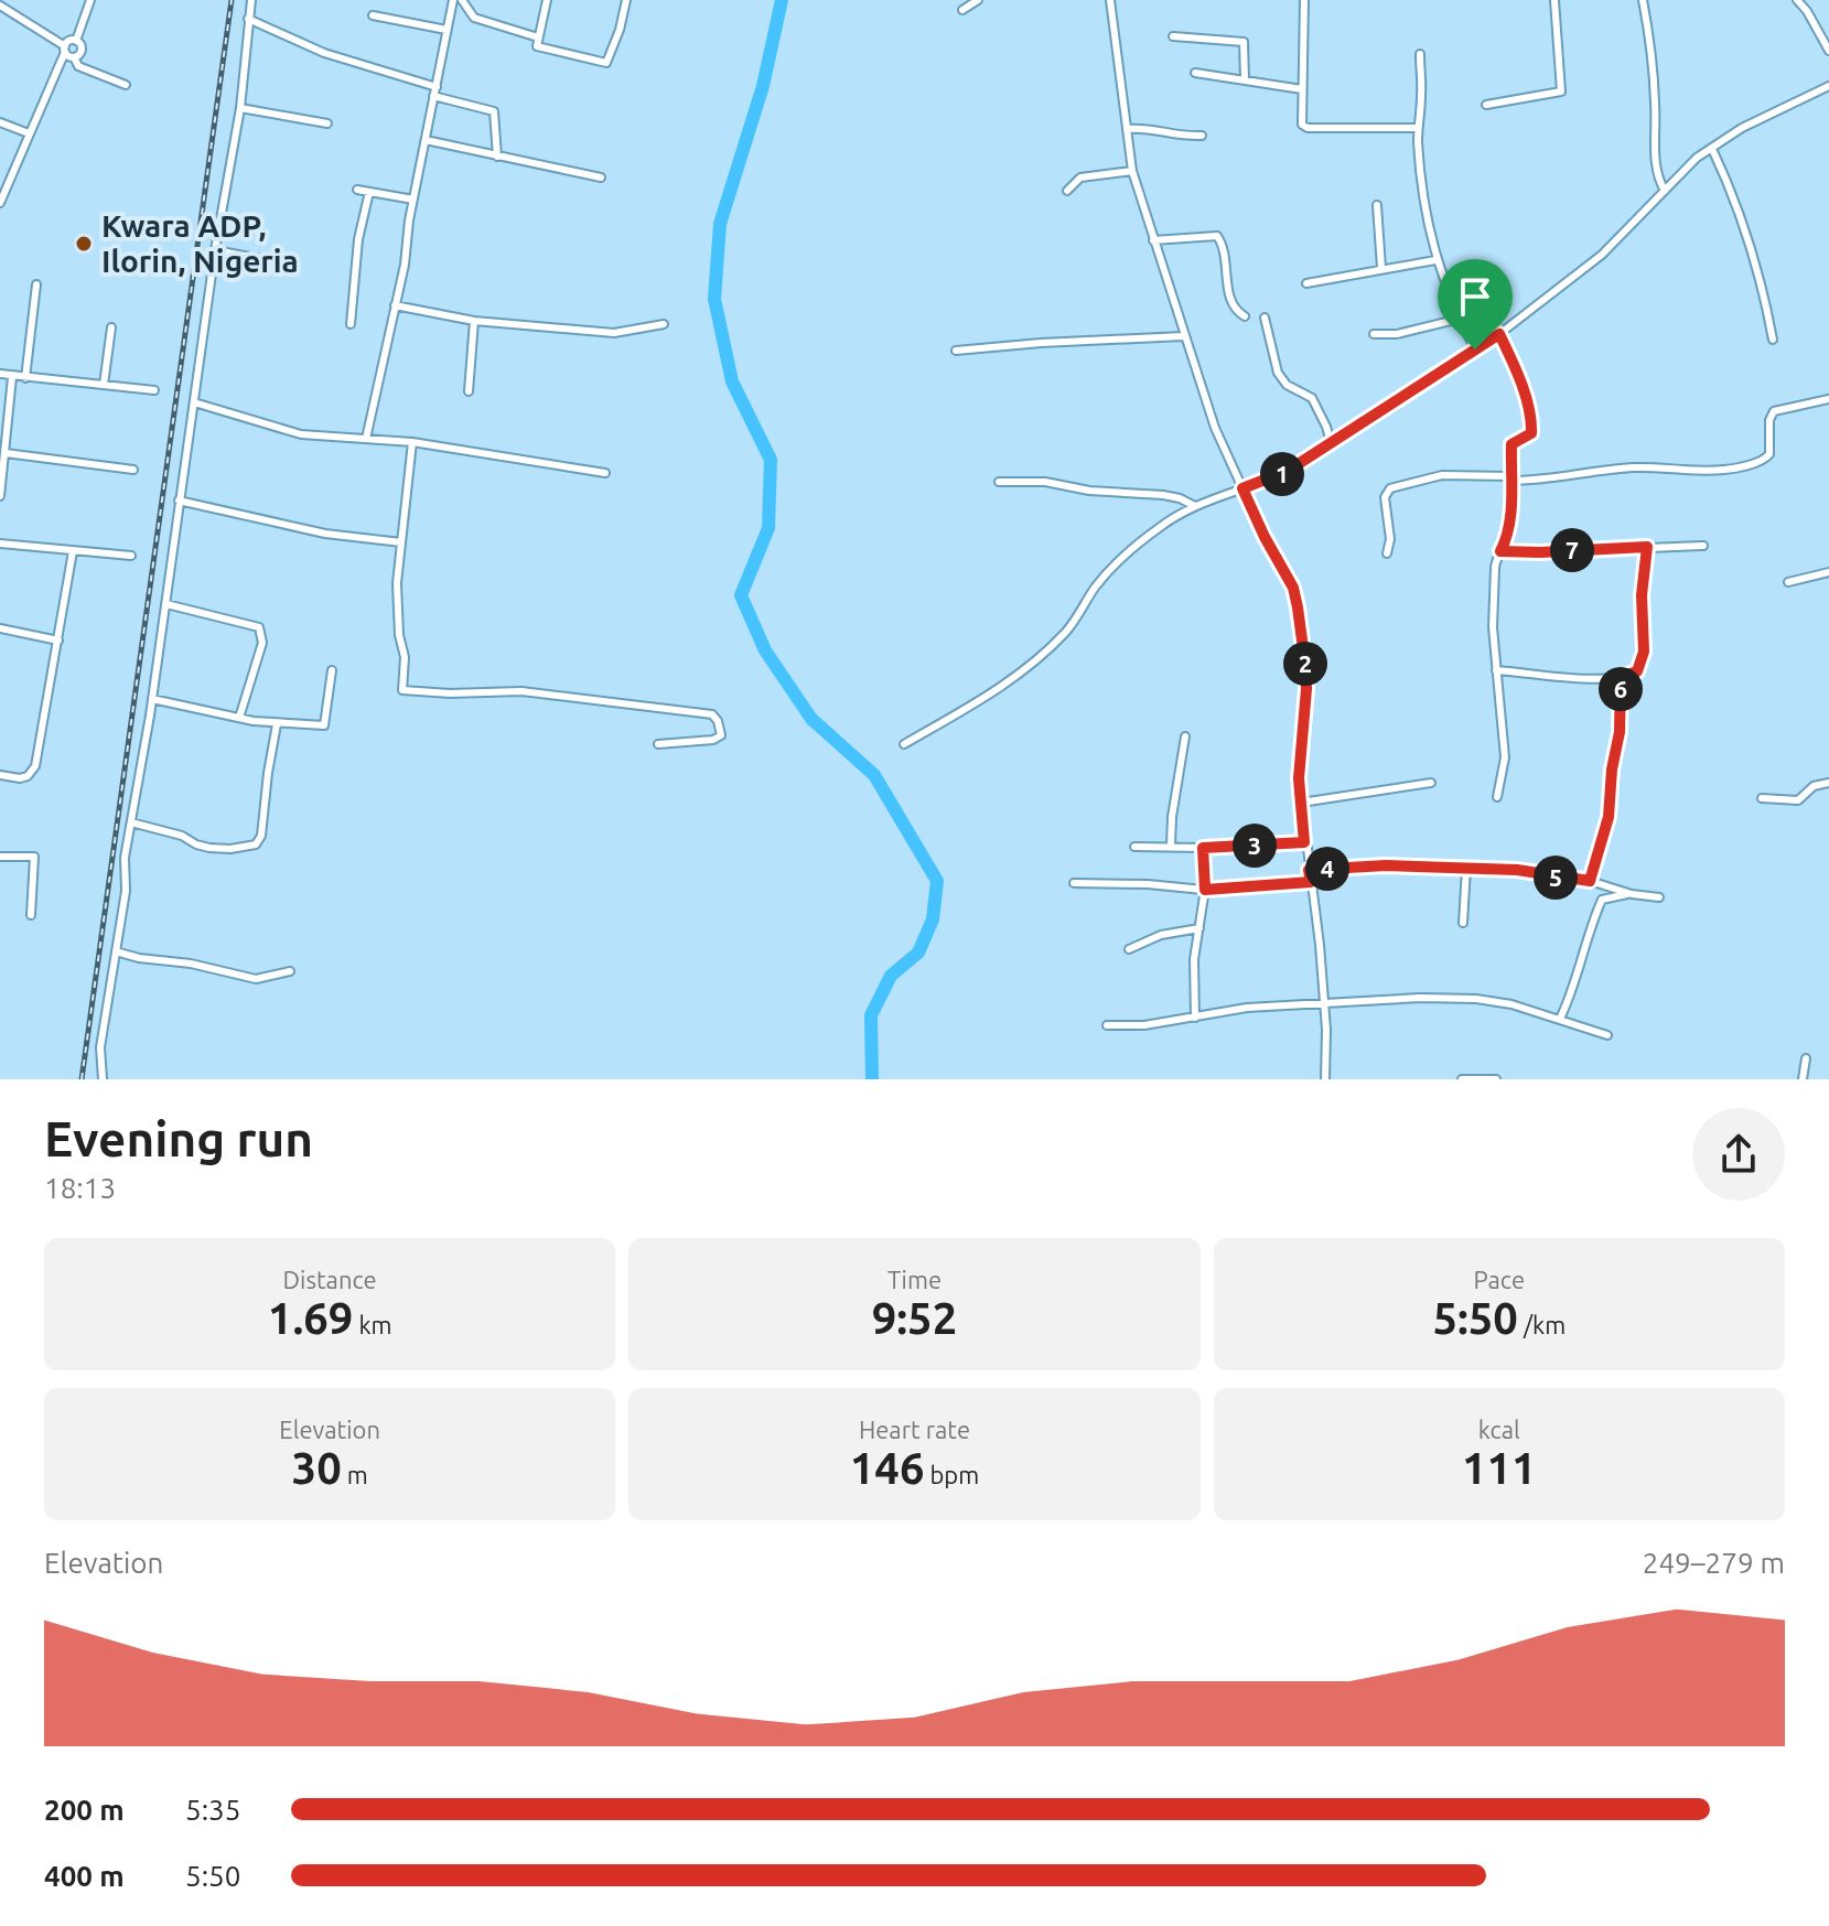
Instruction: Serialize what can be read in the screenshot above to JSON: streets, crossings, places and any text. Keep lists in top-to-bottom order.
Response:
{
  "places": ["Kwara ADP, Ilorin, Nigeria"],
  "page": {
    "pins": [
      "1",
      "7",
      "2",
      "6",
      "3",
      "4",
      "5"
    ],
    "heading": ["Evening run", "18:13"],
    "stats": [
      ["Distance", "1.69 km"],
      ["Time", "9:52"],
      ["Pace", "5:50 /km"],
      ["Elevation", "30 m"],
      ["Heart rate", "146 bpm"],
      ["kcal", "111"]
    ],
    "chart": ["Elevation", "249–279 m"],
    "list": [
      {
        "name": "200 m",
        "note": "5:35"
      },
      {
        "name": "400 m",
        "note": "5:50"
      }
    ]
  }
}
